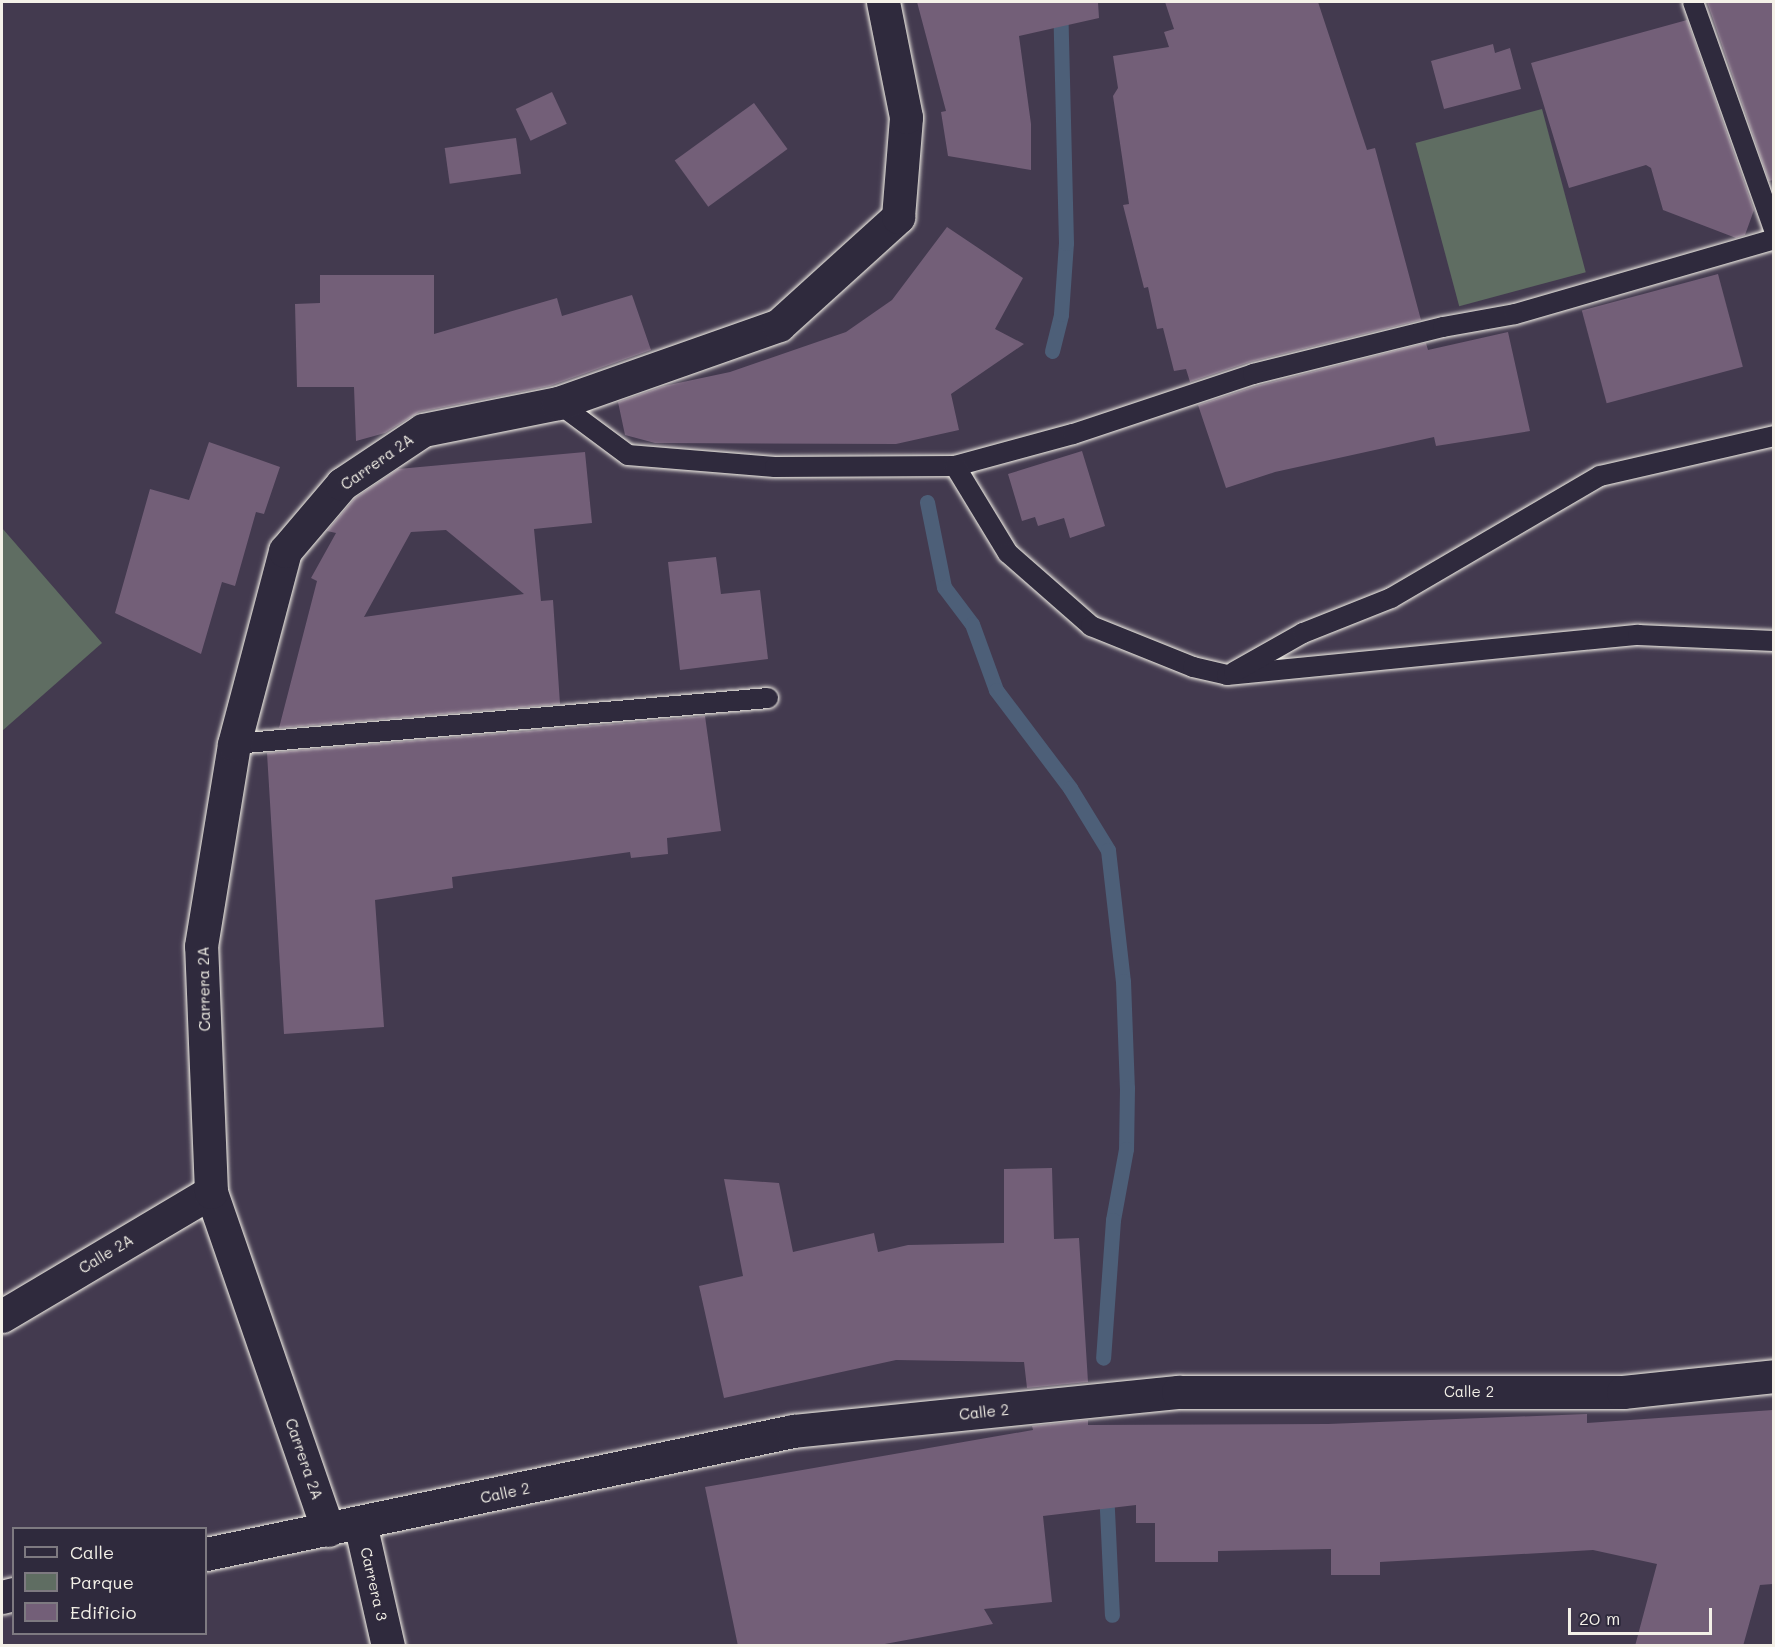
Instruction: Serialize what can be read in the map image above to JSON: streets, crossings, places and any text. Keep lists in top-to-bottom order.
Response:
{
  "streets": {
    "street": [
      "Carrera 2A",
      "Calle 2A",
      "Calle 2",
      "Carrera 3"
    ]
  },
  "crossings": [
    ["Carrera 2A", "Calle 2A"],
    ["Carrera 2A", "Calle 2"],
    ["Calle 2", "Carrera 3"]
  ],
  "legend": ["Calle", "Parque", "Edificio"],
  "scale_bar": "20 m"
}
